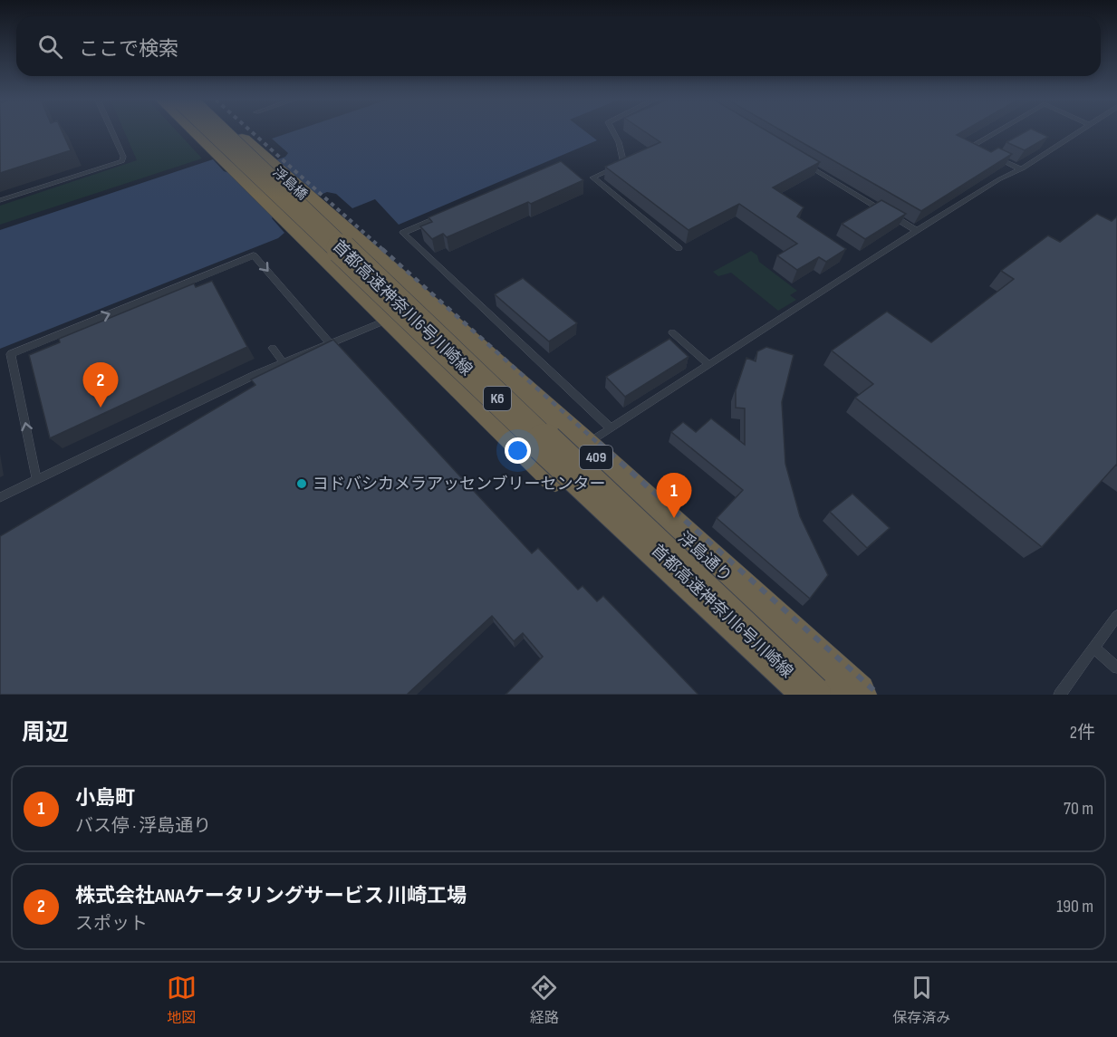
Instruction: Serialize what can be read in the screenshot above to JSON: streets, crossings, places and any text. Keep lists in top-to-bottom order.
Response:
{
  "streets": {
    "highway": [
      "浮島橋",
      "首都高速神奈川6号川崎線",
      "K6",
      "409",
      "浮島通り"
    ]
  },
  "crossings": [
    ["浮島橋", "浮島通り"]
  ],
  "places": ["ヨドバシカメラアッセンブリーセンター"],
  "page": {
    "search": "ここで検索",
    "pins": ["2", "1"],
    "heading": ["周辺", "2件"],
    "list": [
      {
        "mark": "1",
        "name": "小島町",
        "note": "バス停 · 浮島通り",
        "value": "70 m"
      },
      {
        "mark": "2",
        "name": "株式会社ANAケータリングサービス 川崎工場",
        "note": "スポット",
        "value": "190 m"
      }
    ],
    "nav": ["地図", "経路", "保存済み"]
  }
}
